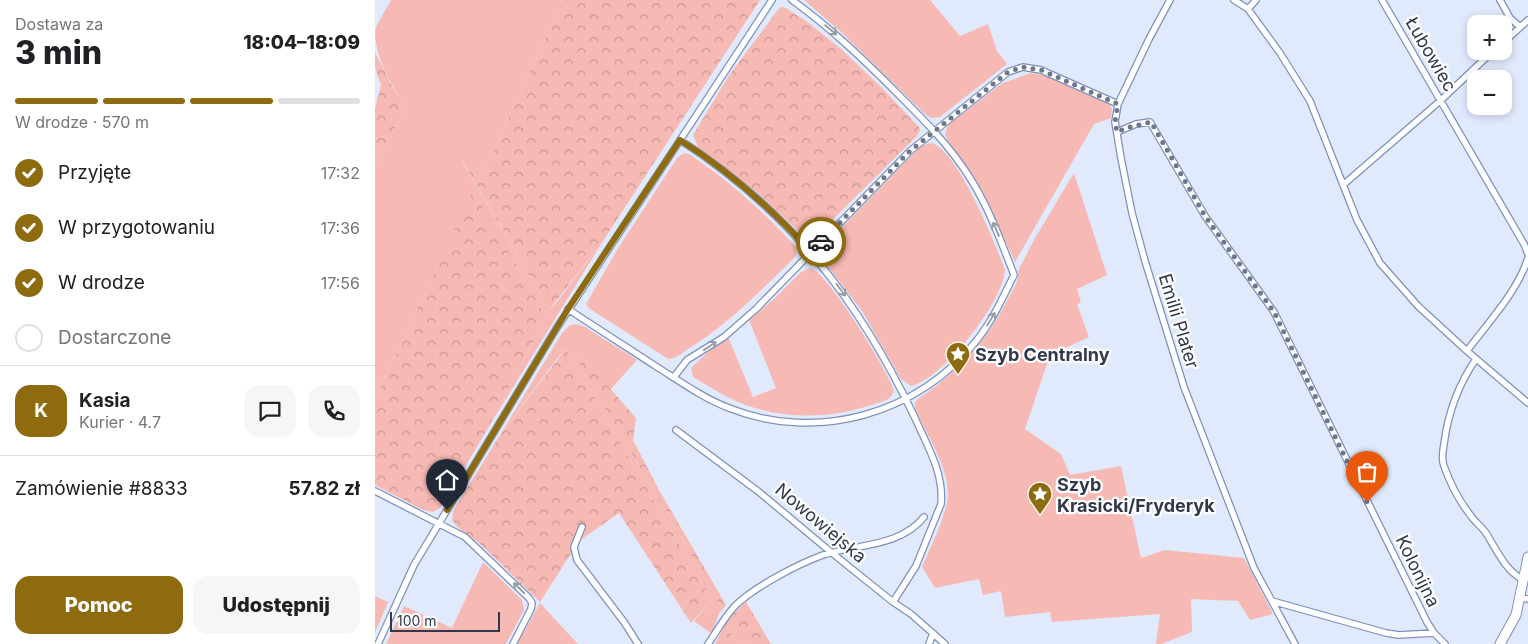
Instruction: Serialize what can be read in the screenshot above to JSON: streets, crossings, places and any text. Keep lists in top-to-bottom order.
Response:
{
  "streets": {
    "street": [
      "Łubowiec",
      "Emilii Plater",
      "Nowowiejska",
      "Kolonijna"
    ]
  },
  "crossings": [
    ["Emilii Plater", "Kolonijna"]
  ],
  "places": {
    "place": ["Szyb Centralny", "Szyb Krasicki/Fryderyk"]
  },
  "scale_bar": "100 m",
  "page": {
    "heading": ["3 min", "Dostawa za", "18:04–18:09"],
    "panel": [
      "Kasia",
      "Kurier · 4.7",
      "Zamówienie #8833",
      "57.82 zł"
    ],
    "map_buttons": ["+", "−"],
    "bar": "W drodze · 570 m",
    "list": [
      ["Przyjęte", "17:32"],
      ["W przygotowaniu", "17:36"],
      ["W drodze", "17:56"],
      "Dostarczone"
    ],
    "round": "K",
    "buttons": ["Pomoc", "Udostępnij"],
    "scale": "100 m"
  }
}
